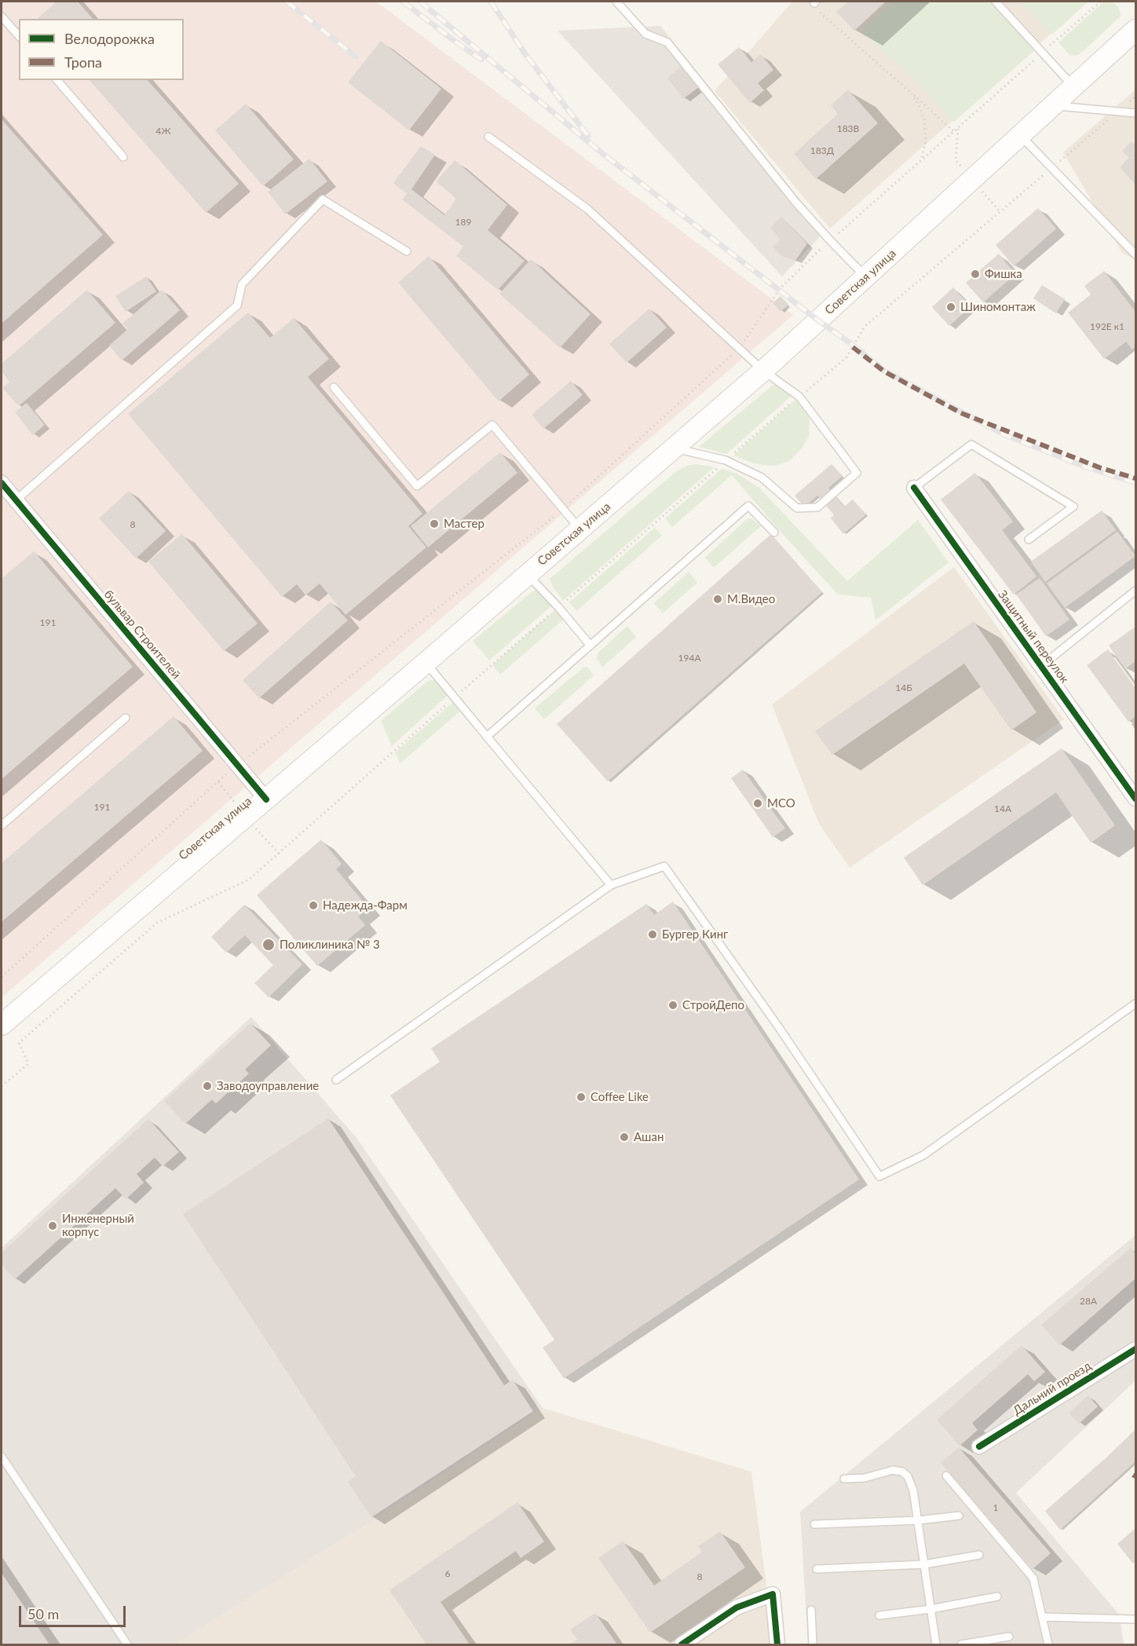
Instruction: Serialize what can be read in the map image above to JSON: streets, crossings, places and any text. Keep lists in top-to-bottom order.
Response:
{
  "streets": {
    "main road": ["Советская улица"],
    "street": ["бульвар Строителей", "Защитный переулок", "Дальний проезд"]
  },
  "crossings": [
    ["Советская улица", "бульвар Строителей"]
  ],
  "places": [
    "Фишка",
    "Шиномонтаж",
    "Мастер",
    "М.Видео",
    "МСО",
    "Надежда-Фарм",
    "Бургер Кинг",
    "Поликлиника № 3",
    "СтройДепо",
    "Заводоуправление",
    "Coffee Like",
    "Ашан",
    "Инженерный корпус"
  ],
  "house_numbers": [
    "183В",
    "4Ж",
    "183Д",
    "189",
    "192Е к1",
    "8",
    "191",
    "194А",
    "14Б",
    "191",
    "14А",
    "28А",
    "1",
    "6",
    "8"
  ],
  "legend": ["Велодорожка", "Тропа"],
  "scale_bar": "50 m"
}
